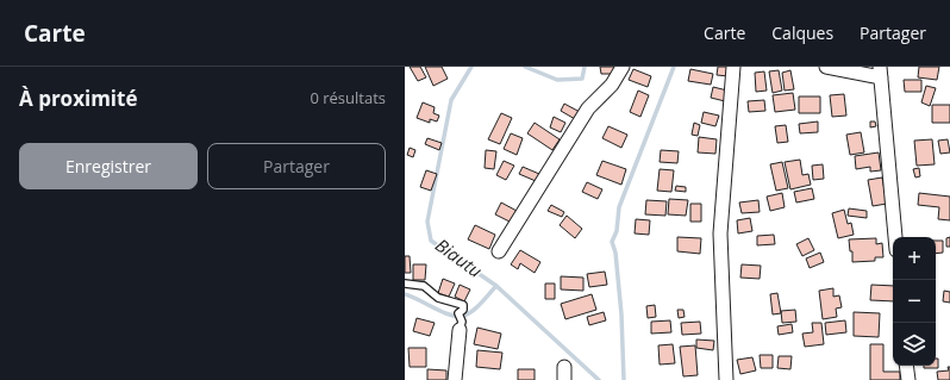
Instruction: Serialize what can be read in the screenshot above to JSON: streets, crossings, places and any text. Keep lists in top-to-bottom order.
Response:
{
  "water": ["Biautu"],
  "page": {
    "header": "Carte",
    "nav": ["Carte", "Calques", "Partager"],
    "heading": ["À proximité", "0 résultats"],
    "buttons": ["Enregistrer", "Partager"],
    "map_buttons": ["+", "−"]
  }
}
